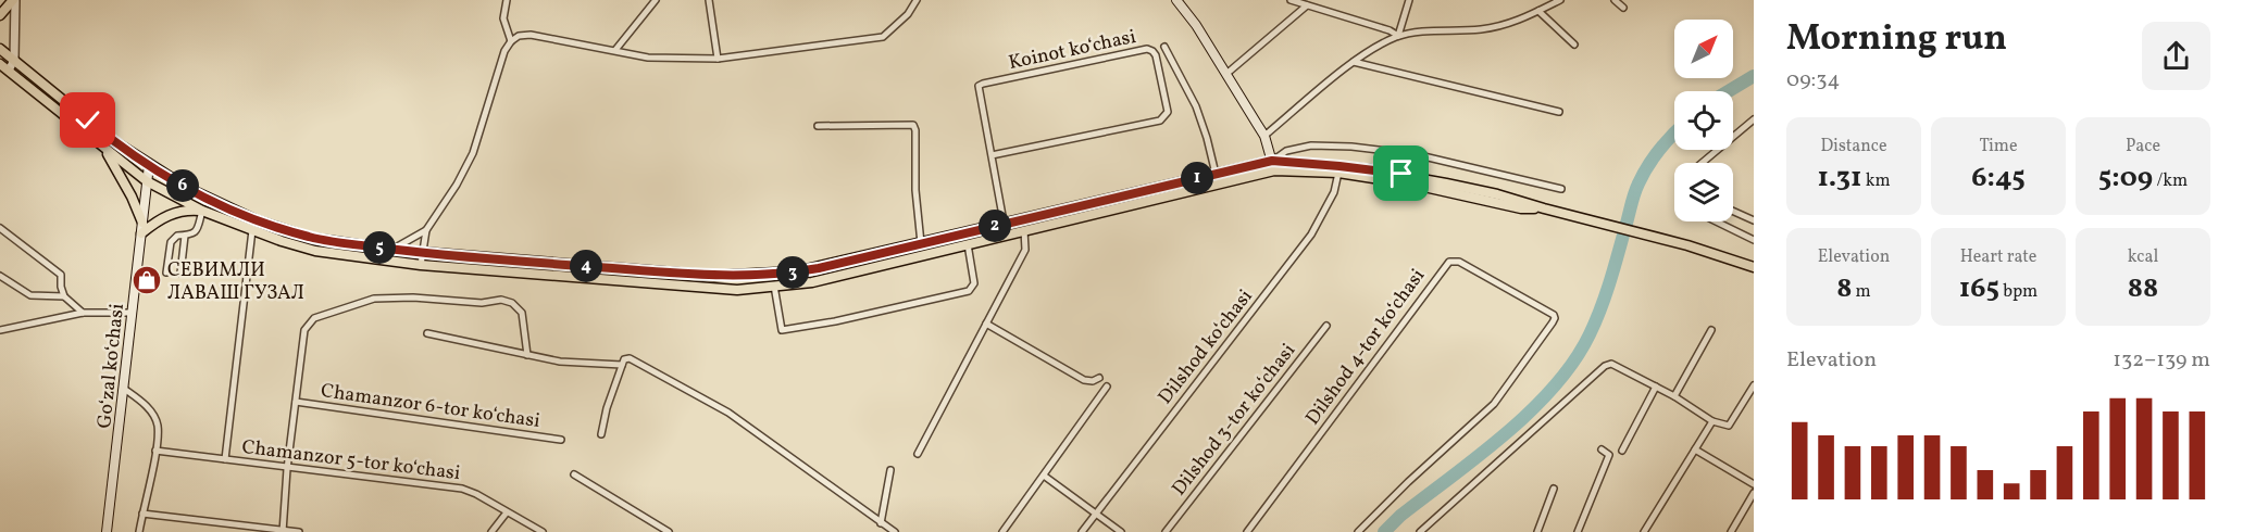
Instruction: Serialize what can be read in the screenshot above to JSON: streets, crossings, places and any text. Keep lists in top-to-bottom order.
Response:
{
  "streets": {
    "main road": ["Goʻzal koʻchasi"],
    "street": [
      "Koinot koʻchasi",
      "Dilshod koʻchasi",
      "Dilshod 4-tor koʻchasi",
      "Chamanzor 6-tor koʻchasi",
      "Dilshod 3-tor koʻchasi",
      "Chamanzor 5-tor koʻchasi"
    ]
  },
  "places": {
    "shop": ["СЕВИМЛИ ЛАВАШ ГУЗАЛ"]
  },
  "north": "top right",
  "page": {
    "heading": ["Morning run", "09:34"],
    "stats": [
      ["Distance", "1.31 km"],
      ["Time", "6:45"],
      ["Pace", "5:09 /km"],
      ["Elevation", "8 m"],
      ["Heart rate", "165 bpm"],
      ["kcal", "88"]
    ],
    "pins": [
      "1",
      "6",
      "2",
      "5",
      "4",
      "3"
    ],
    "chart": ["Elevation", "132–139 m"]
  }
}
